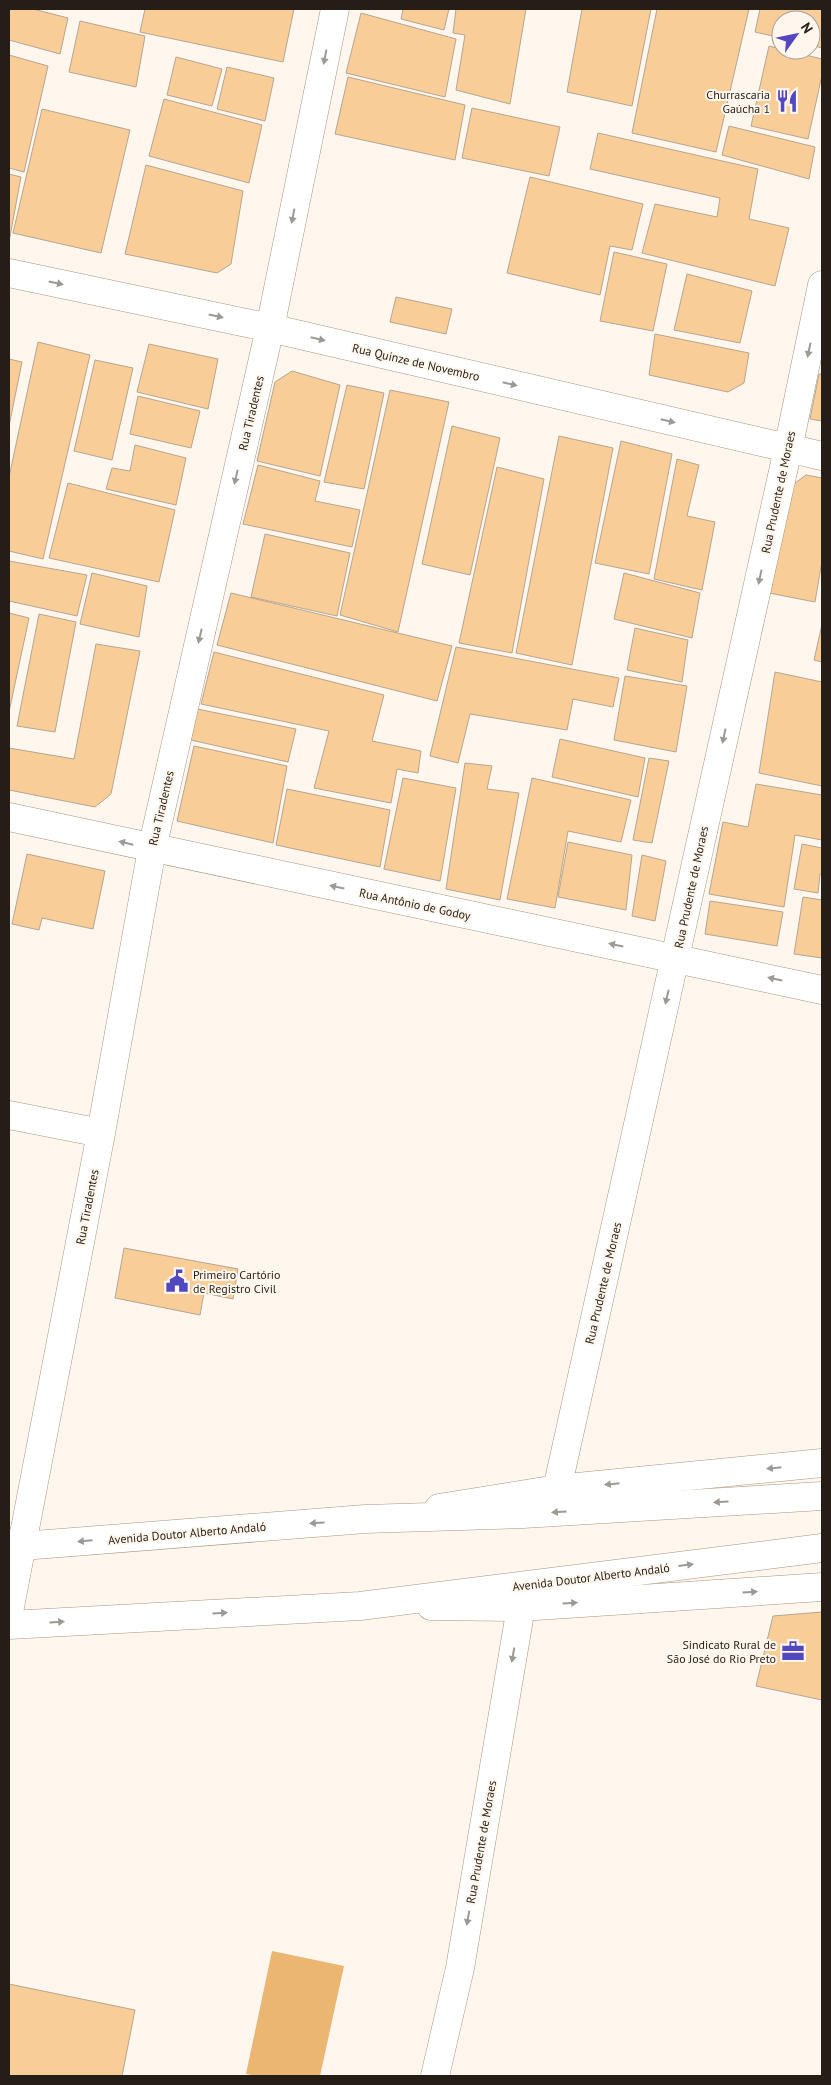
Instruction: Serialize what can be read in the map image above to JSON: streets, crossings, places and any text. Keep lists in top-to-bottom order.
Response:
{
  "streets": {
    "street": [
      "Rua Quinze de Novembro",
      "Rua Tiradentes",
      "Rua Prudente de Moraes",
      "Rua Antônio de Godoy",
      "Avenida Doutor Alberto Andaló"
    ]
  },
  "crossings": [
    ["Rua Quinze de Novembro", "Rua Tiradentes"],
    ["Rua Quinze de Novembro", "Rua Prudente de Moraes"],
    ["Rua Tiradentes", "Rua Antônio de Godoy"],
    ["Rua Tiradentes", "Avenida Doutor Alberto Andaló"],
    ["Rua Prudente de Moraes", "Rua Antônio de Godoy"],
    ["Rua Prudente de Moraes", "Avenida Doutor Alberto Andaló"]
  ],
  "one_way": [
    "Rua Quinze de Novembro",
    "Rua Tiradentes",
    "Rua Prudente de Moraes",
    "Rua Antônio de Godoy"
  ],
  "places": {
    "restaurant": ["Churrascaria Gaúcha 1"],
    "public building": ["Primeiro Cartório de Registro Civil"],
    "office": ["Sindicato Rural de São José do Rio Preto"]
  },
  "north": "top right"
}
